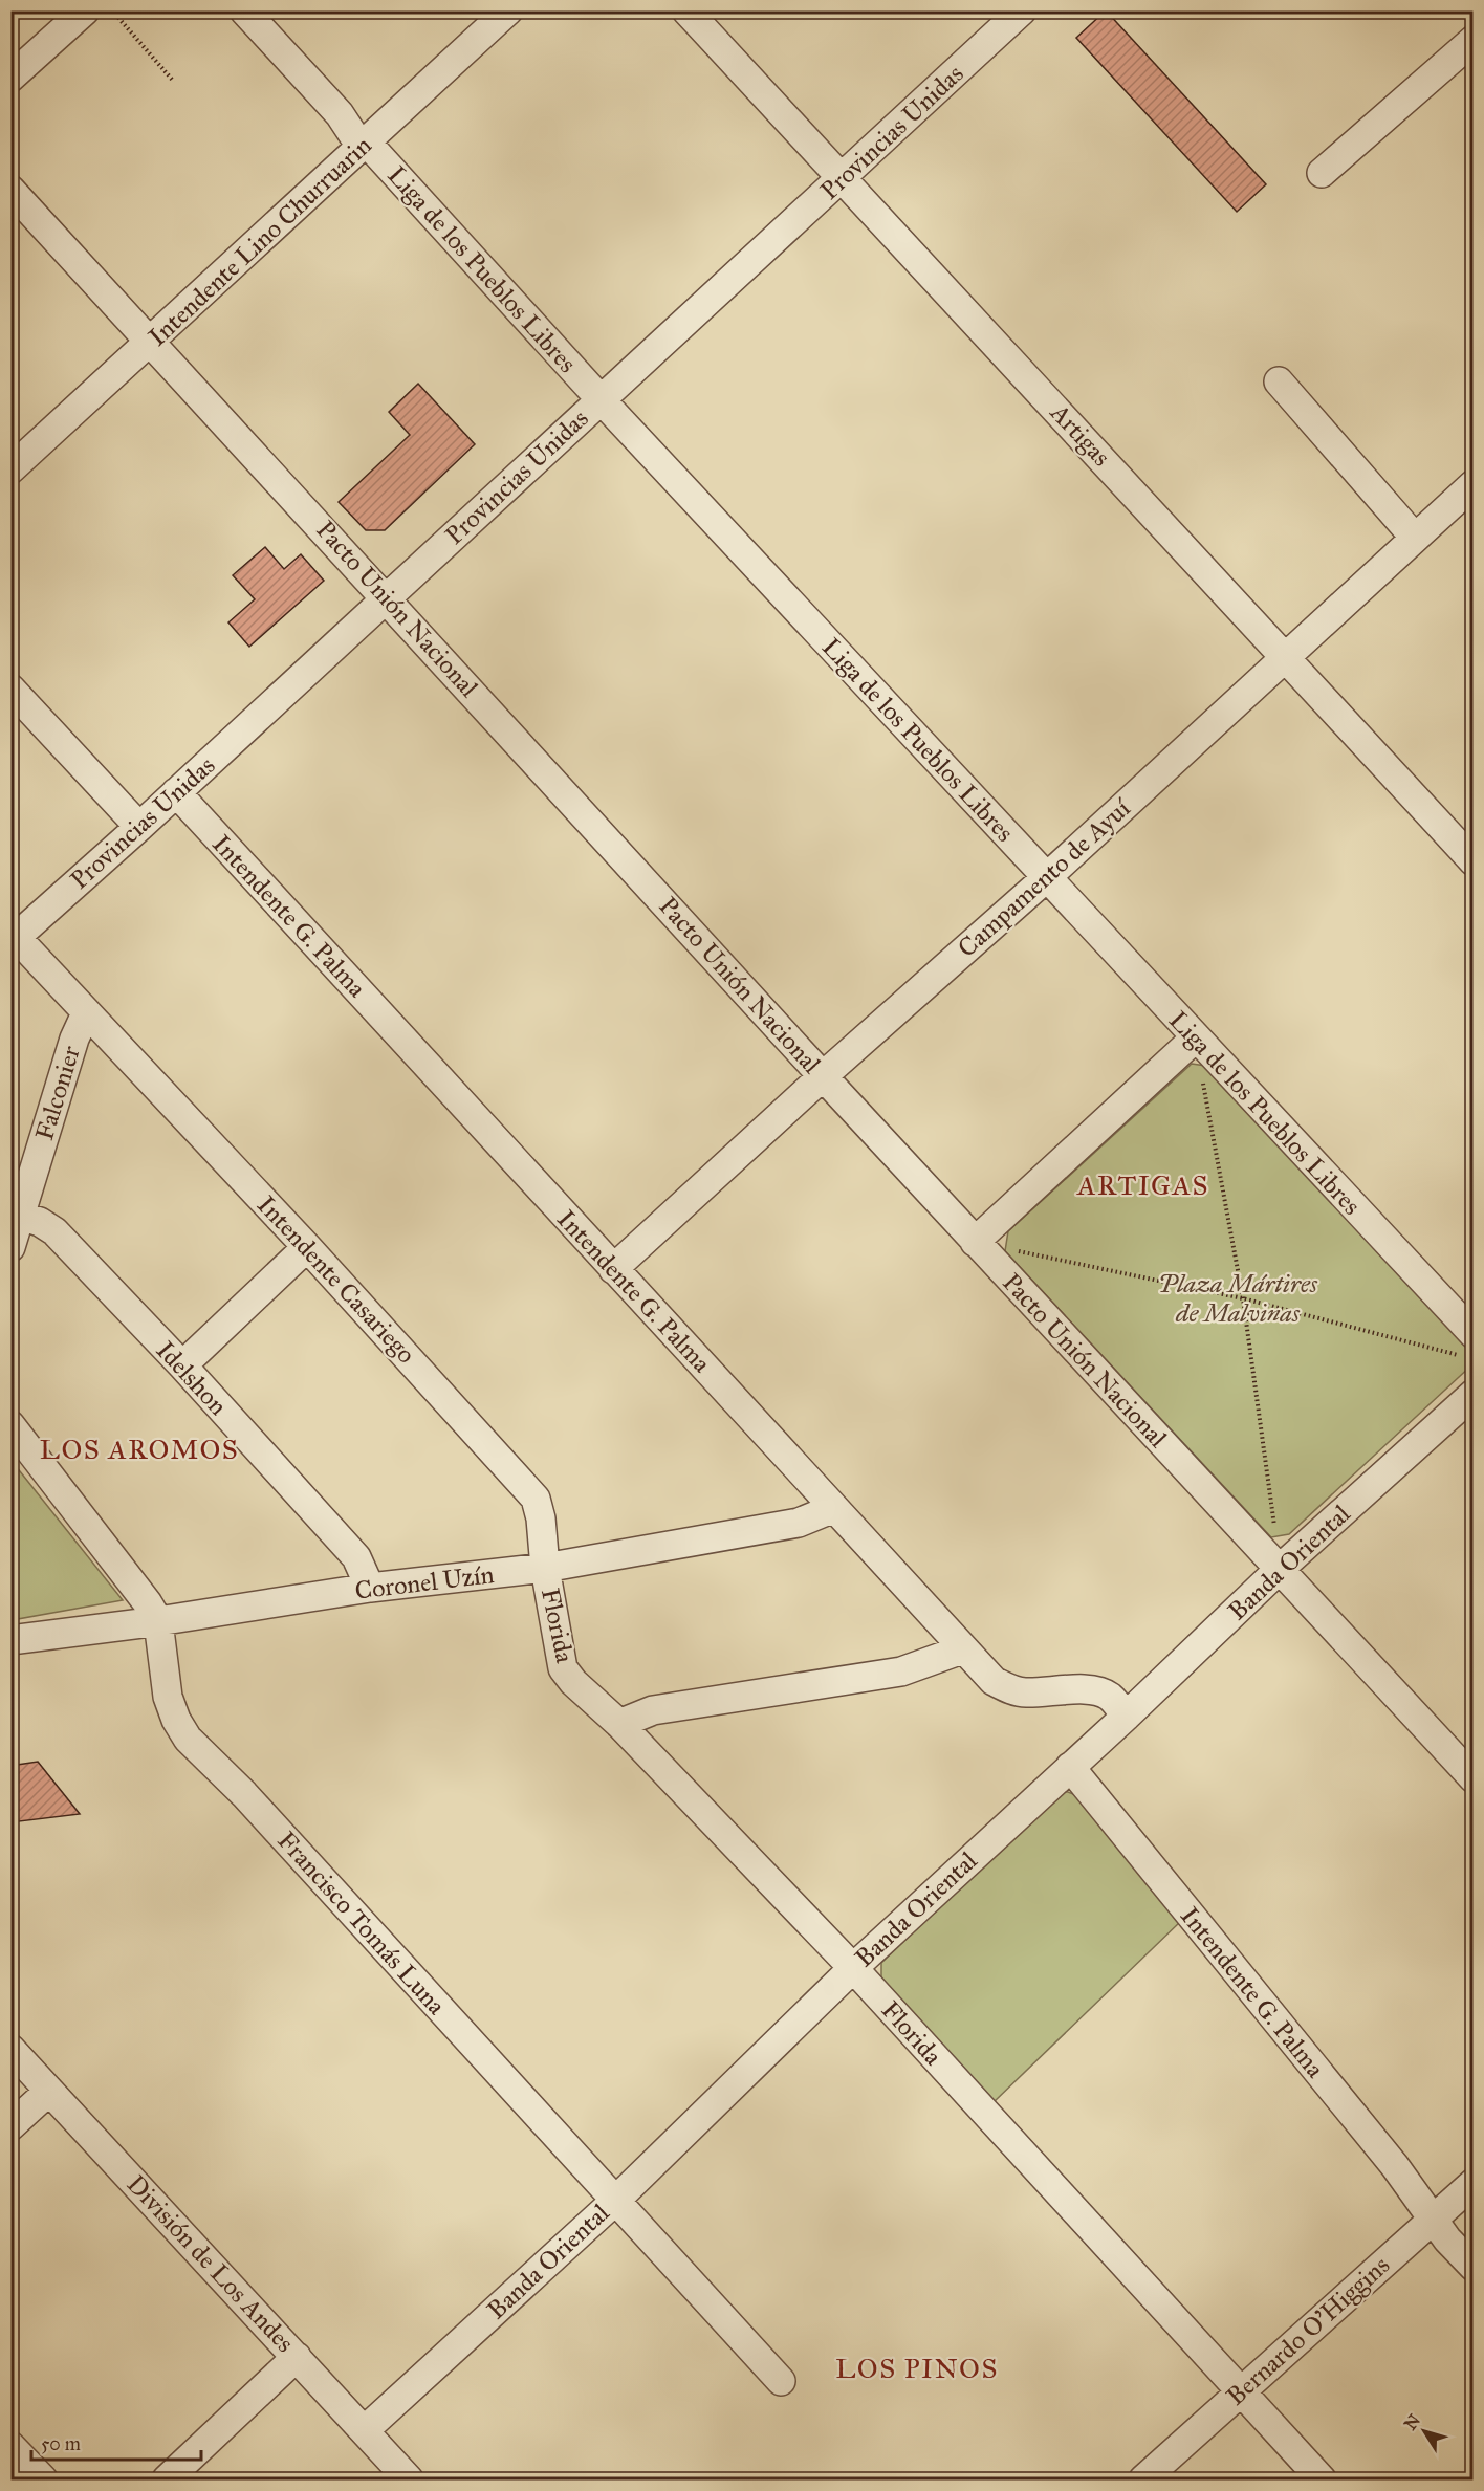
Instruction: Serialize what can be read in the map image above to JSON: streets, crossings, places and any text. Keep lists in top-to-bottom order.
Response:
{
  "streets": {
    "street": [
      "Provincias Unidas",
      "Intendente Lino Churruarin",
      "Liga de los Pueblos Libres",
      "Artigas",
      "Pacto Unión Nacional",
      "Campamento de Ayuí",
      "Intendente G. Palma",
      "Falconier",
      "Intendente Casariego",
      "Idelshon",
      "Banda Oriental",
      "Coronel Uzín",
      "Florida",
      "Francisco Tomás Luna",
      "División de Los Andes",
      "Bernardo O'Higgins"
    ]
  },
  "crossings": [
    ["Provincias Unidas", "Liga de los Pueblos Libres"],
    ["Provincias Unidas", "Artigas"],
    ["Provincias Unidas", "Pacto Unión Nacional"],
    ["Provincias Unidas", "Intendente G. Palma"],
    ["Intendente Lino Churruarin", "Liga de los Pueblos Libres"],
    ["Intendente Lino Churruarin", "Pacto Unión Nacional"],
    ["Liga de los Pueblos Libres", "Campamento de Ayuí"],
    ["Artigas", "Campamento de Ayuí"],
    ["Pacto Unión Nacional", "Campamento de Ayuí"],
    ["Pacto Unión Nacional", "Banda Oriental"],
    ["Campamento de Ayuí", "Intendente G. Palma"],
    ["Intendente G. Palma", "Banda Oriental"],
    ["Intendente G. Palma", "Coronel Uzín"],
    ["Intendente G. Palma", "Bernardo O'Higgins"],
    ["Falconier", "Intendente Casariego"],
    ["Falconier", "Idelshon"],
    ["Intendente Casariego", "Coronel Uzín"],
    ["Intendente Casariego", "Florida"],
    ["Idelshon", "Coronel Uzín"],
    ["Banda Oriental", "Florida"],
    ["Banda Oriental", "Francisco Tomás Luna"],
    ["Banda Oriental", "División de Los Andes"],
    ["Coronel Uzín", "Florida"],
    ["Coronel Uzín", "Francisco Tomás Luna"],
    ["Florida", "Bernardo O'Higgins"]
  ],
  "districts": ["ARTIGAS", "LOS AROMOS", "LOS PINOS"],
  "parks": ["Plaza Mártires de Malvinas"],
  "scale_bar": "50 m",
  "north": "top left"
}
